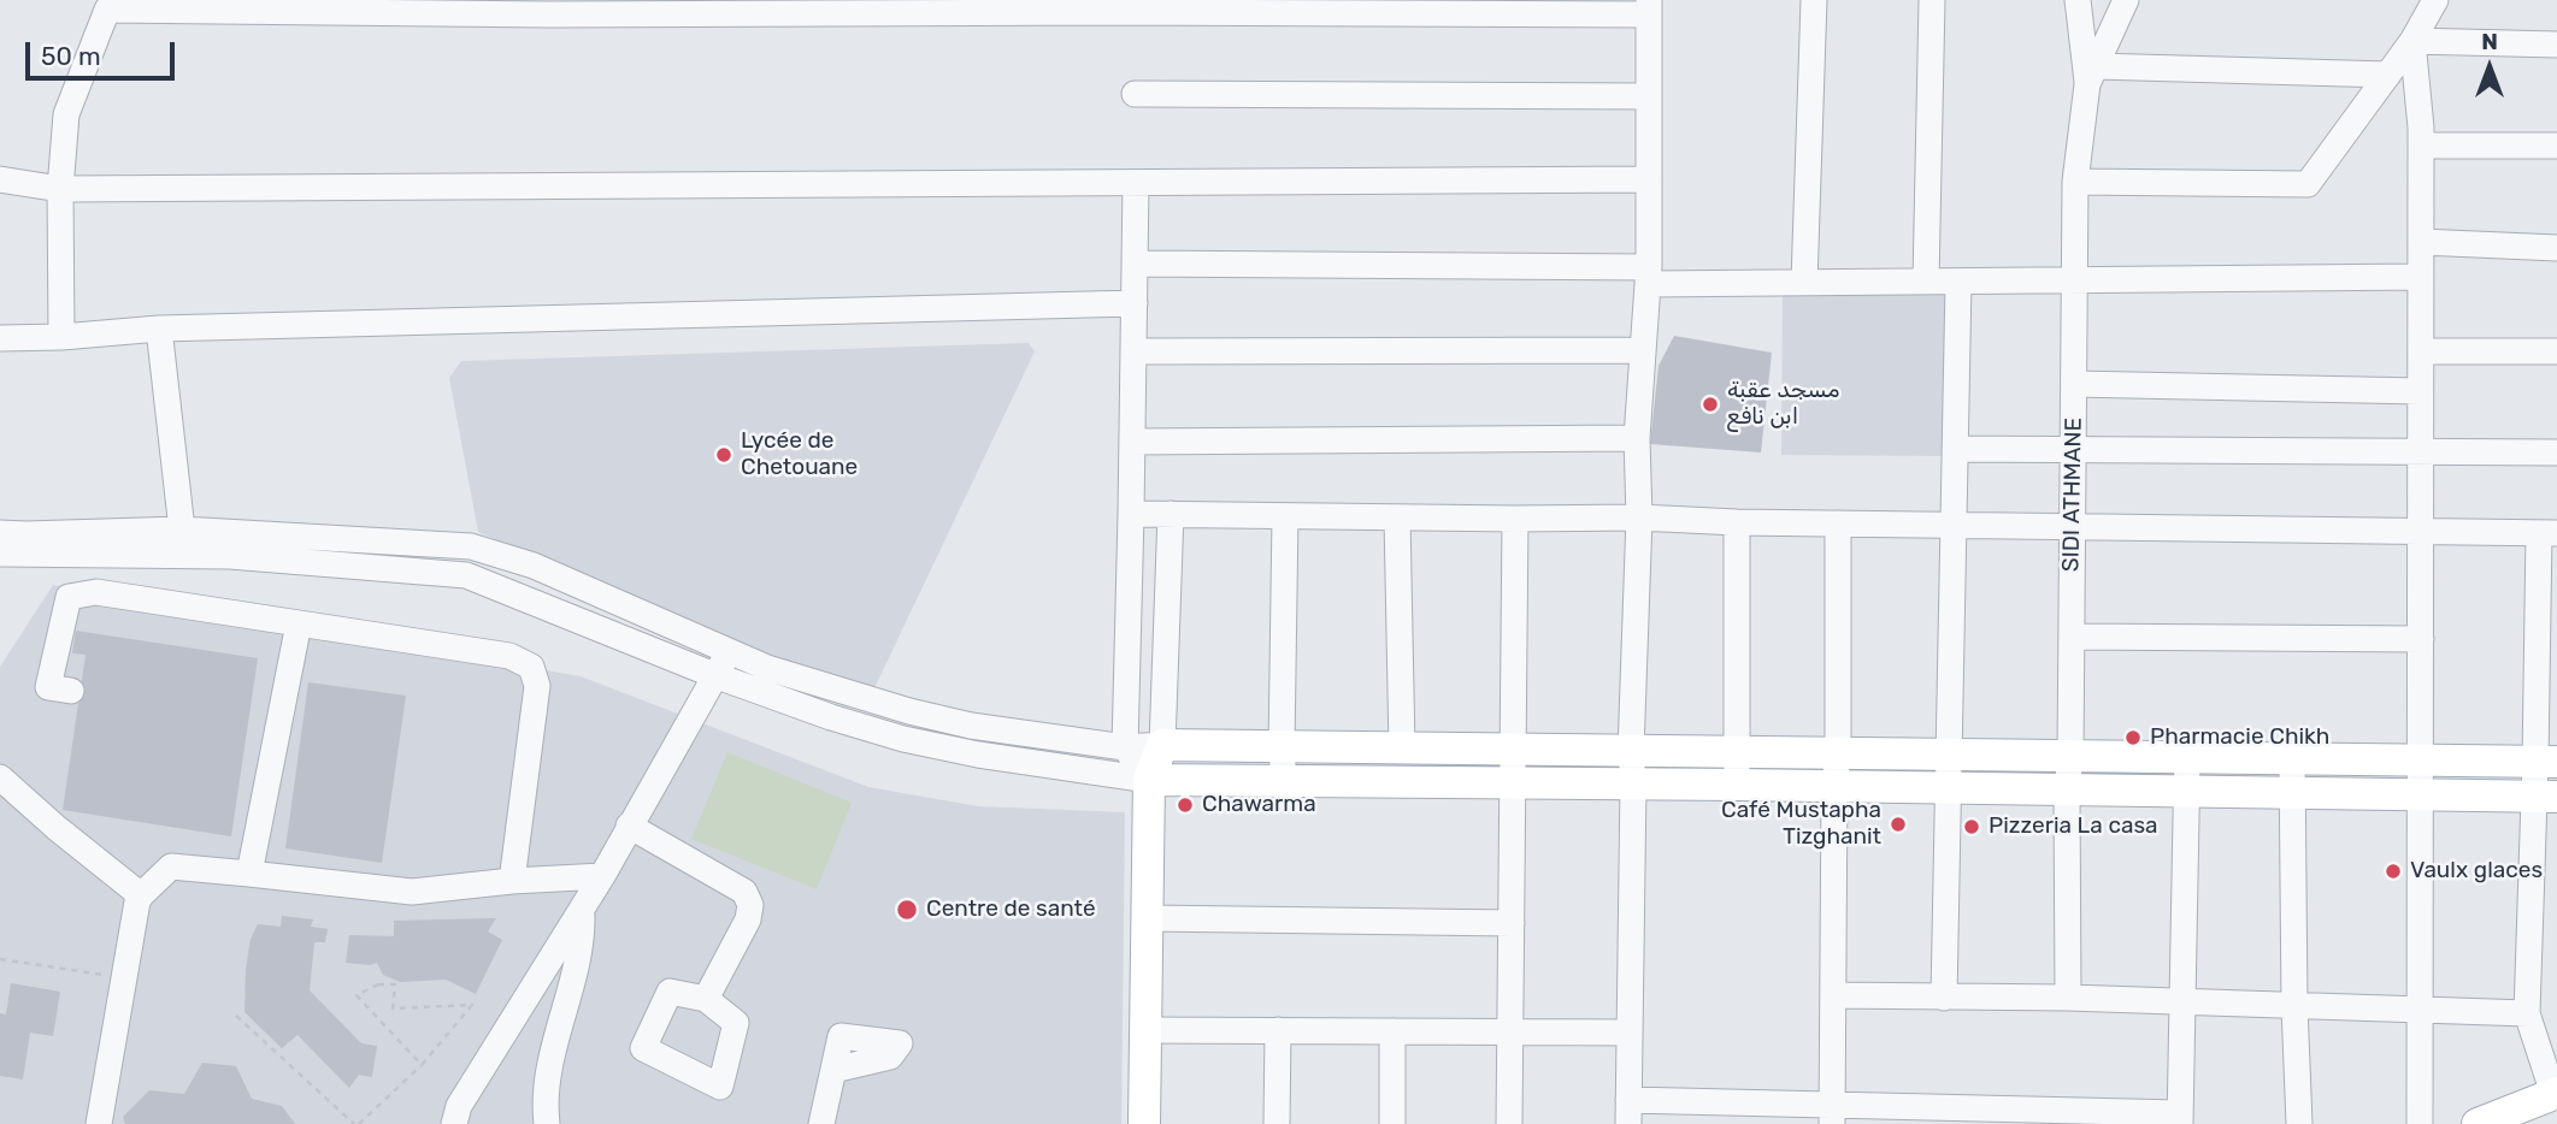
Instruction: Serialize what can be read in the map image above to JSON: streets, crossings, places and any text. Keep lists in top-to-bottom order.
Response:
{
  "streets": {
    "street": ["SIDI ATHMANE"]
  },
  "places": [
    "مسجد عقبة ابن نافع",
    "Lycée de Chetouane",
    "Pharmacie Chikh",
    "Chawarma",
    "Café Mustapha Tizghanit",
    "Pizzeria La casa",
    "Vaulx glaces",
    "Centre de santé"
  ],
  "scale_bar": "50 m",
  "north": "top"
}
